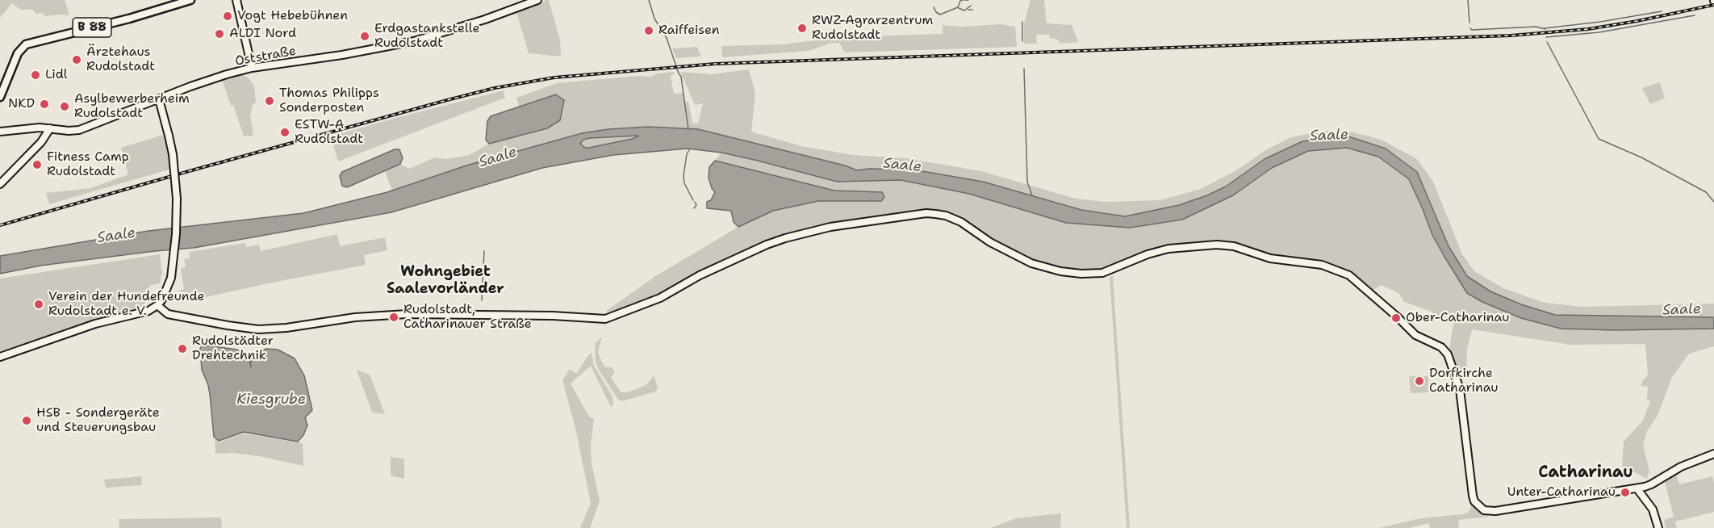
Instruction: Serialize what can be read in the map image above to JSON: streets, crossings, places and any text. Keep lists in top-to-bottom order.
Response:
{
  "streets": {
    "main road": ["B 88", "Oststraße"]
  },
  "districts": ["Wohngebiet Saalevorländer", "Catharinau"],
  "water": ["Saale", "Kiesgrube"],
  "places": [
    "Vogt Hebebühnen",
    "RWZ-Agrarzentrum Rudolstadt",
    "Raiffeisen",
    "ALDI Nord",
    "Erdgastankstelle Rudolstadt",
    "Ärztehaus Rudolstadt",
    "Lidl",
    "Thomas Philipps Sonderposten",
    "NKD",
    "Asylbewerberheim Rudolstadt",
    "ESTW-A Rudolstadt",
    "Fitness Camp Rudolstadt",
    "Verein der Hundefreunde Rudolstadt e. V.",
    "Rudolstadt, Catharinauer Straße",
    "Ober-Catharinau",
    "Rudolstädter Drehtechnik",
    "Dorfkirche Catharinau",
    "HSB - Sondergeräte und Steuerungsbau",
    "Unter-Catharinau"
  ]
}
